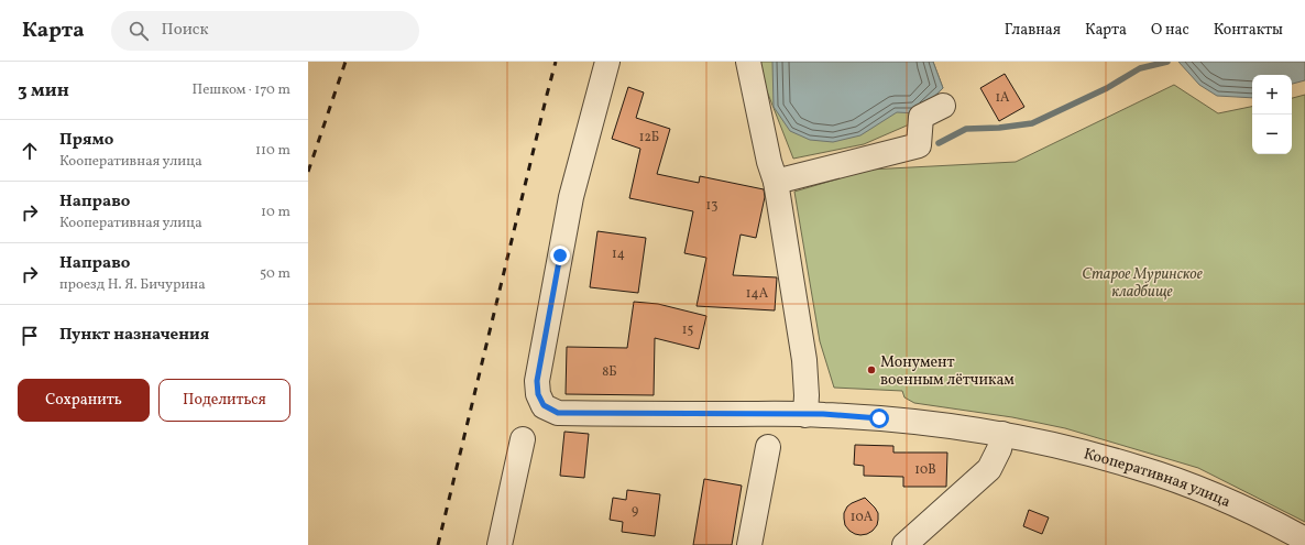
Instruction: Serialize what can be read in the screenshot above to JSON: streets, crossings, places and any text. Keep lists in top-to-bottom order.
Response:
{
  "streets": {
    "street": ["Кооперативная улица"]
  },
  "parks": ["Старое Муринское кладбище"],
  "places": ["Монумент военным лётчикам"],
  "house_numbers": [
    "1А",
    "12Б",
    "13",
    "14",
    "14А",
    "15",
    "8Б",
    "10В",
    "9",
    "10А"
  ],
  "page": {
    "header": "Карта",
    "search": "Поиск",
    "nav": [
      "Главная",
      "Карта",
      "О нас",
      "Контакты"
    ],
    "heading": ["3 мин", "Пешком · 170 m"],
    "map_buttons": ["+", "−"],
    "list": [
      ["Прямо", "Кооперативная улица", "110 m"],
      ["Направо", "Кооперативная улица", "10 m"],
      ["Направо", "проезд Н. Я. Бичурина", "50 m"],
      "Пункт назначения"
    ],
    "buttons": ["Сохранить", "Поделиться"]
  }
}
